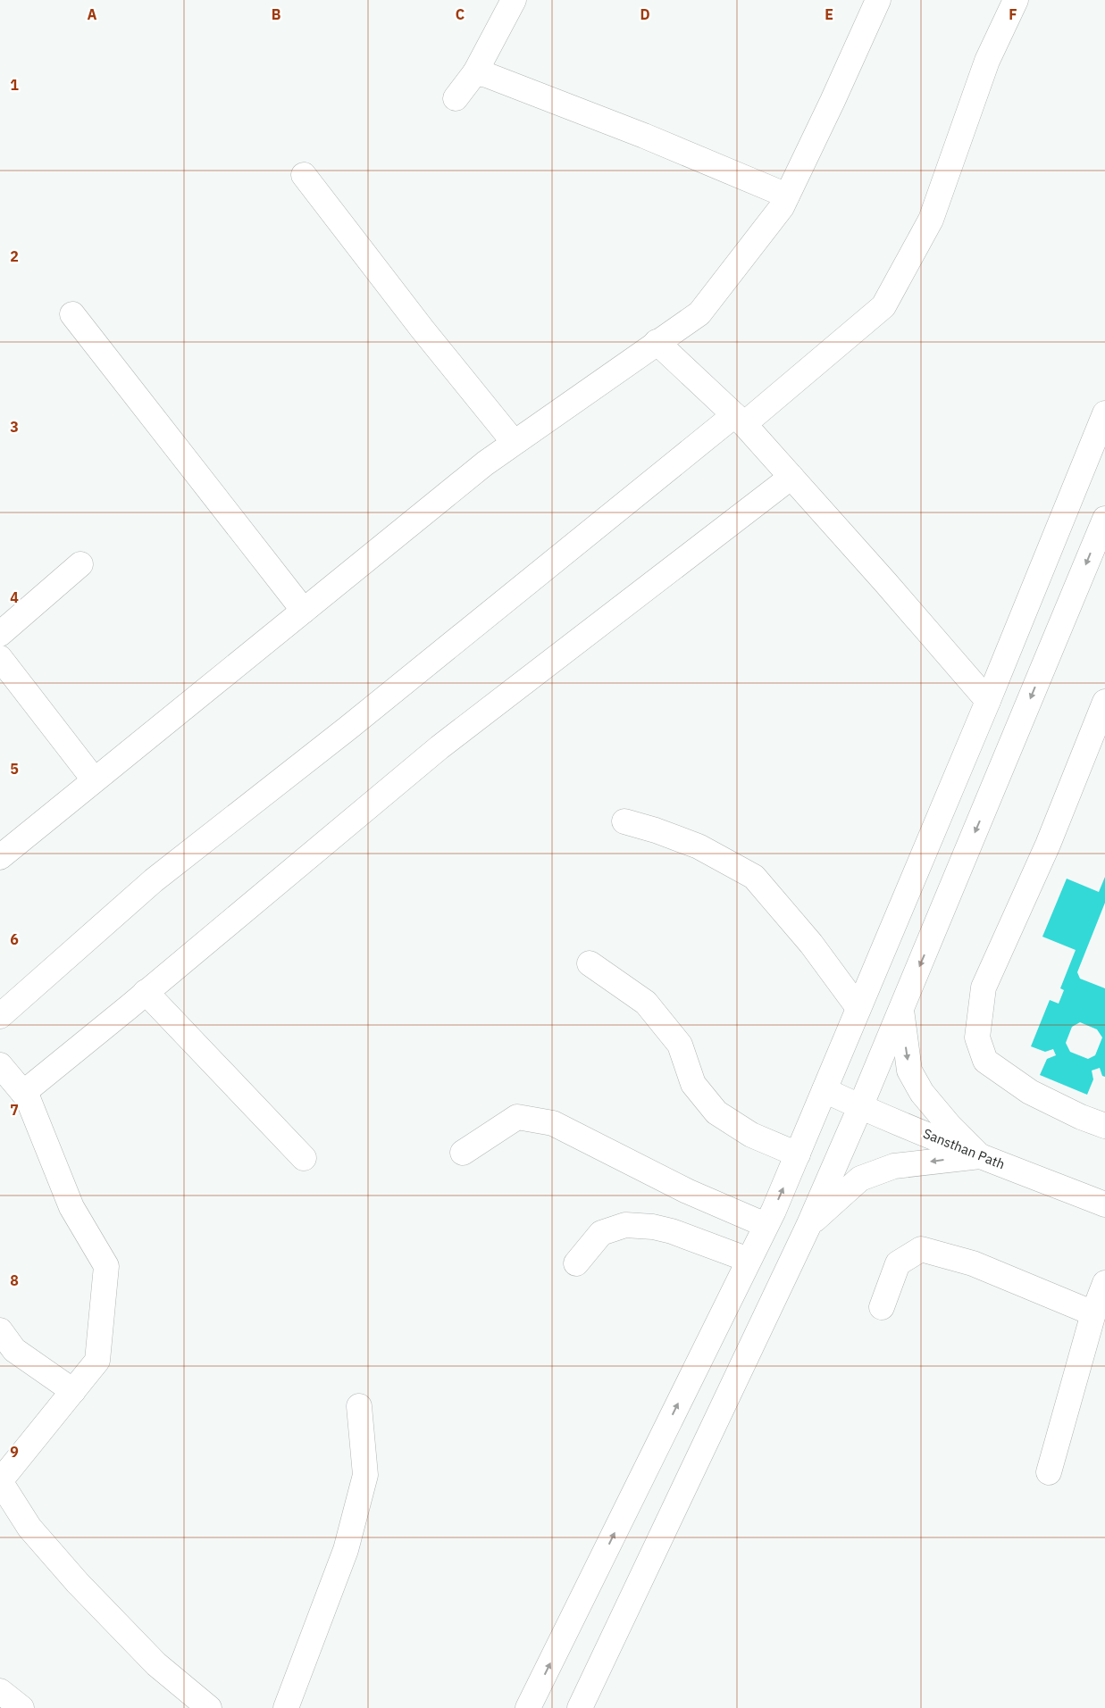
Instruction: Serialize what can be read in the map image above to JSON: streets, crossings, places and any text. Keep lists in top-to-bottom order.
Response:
{
  "streets": {
    "street": ["Sansthan Path"]
  },
  "grid": {
    "columns": [
      "A",
      "B",
      "C",
      "D",
      "E",
      "F"
    ],
    "rows": [
      "1",
      "2",
      "3",
      "4",
      "5",
      "6",
      "7",
      "8",
      "9"
    ]
  }
}
